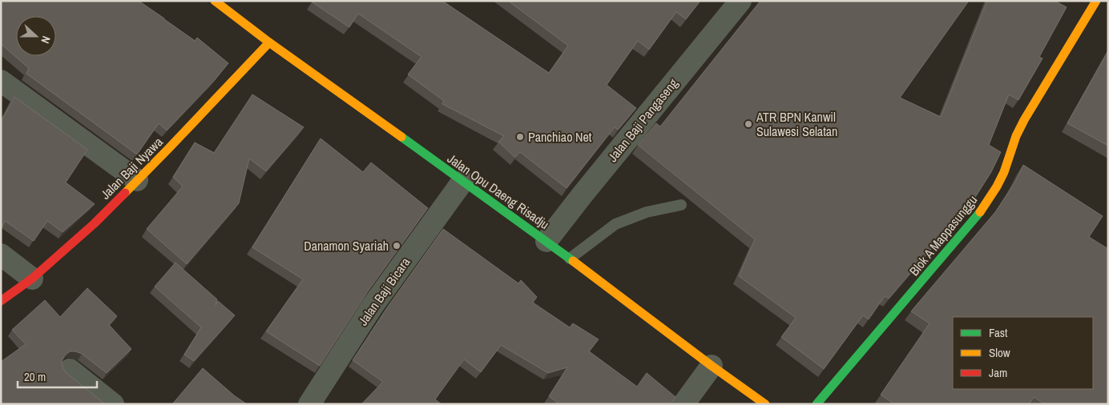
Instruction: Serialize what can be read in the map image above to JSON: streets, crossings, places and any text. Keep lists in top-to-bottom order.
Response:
{
  "streets": {
    "street": [
      "Jalan Baji Pangaseng",
      "Jalan Baji Nyawa",
      "Jalan Opu Daeng Risadju",
      "Blok A Mappasunggu",
      "Jalan Baji Bicara"
    ]
  },
  "crossings": [
    ["Jalan Baji Pangaseng", "Jalan Opu Daeng Risadju"],
    ["Jalan Baji Nyawa", "Jalan Opu Daeng Risadju"],
    ["Jalan Opu Daeng Risadju", "Jalan Baji Bicara"]
  ],
  "places": ["ATR BPN Kanwil Sulawesi Selatan", "Panchiao Net", "Danamon Syariah"],
  "legend": ["Fast", "Slow", "Jam"],
  "scale_bar": "20 m",
  "north": "right"
}
